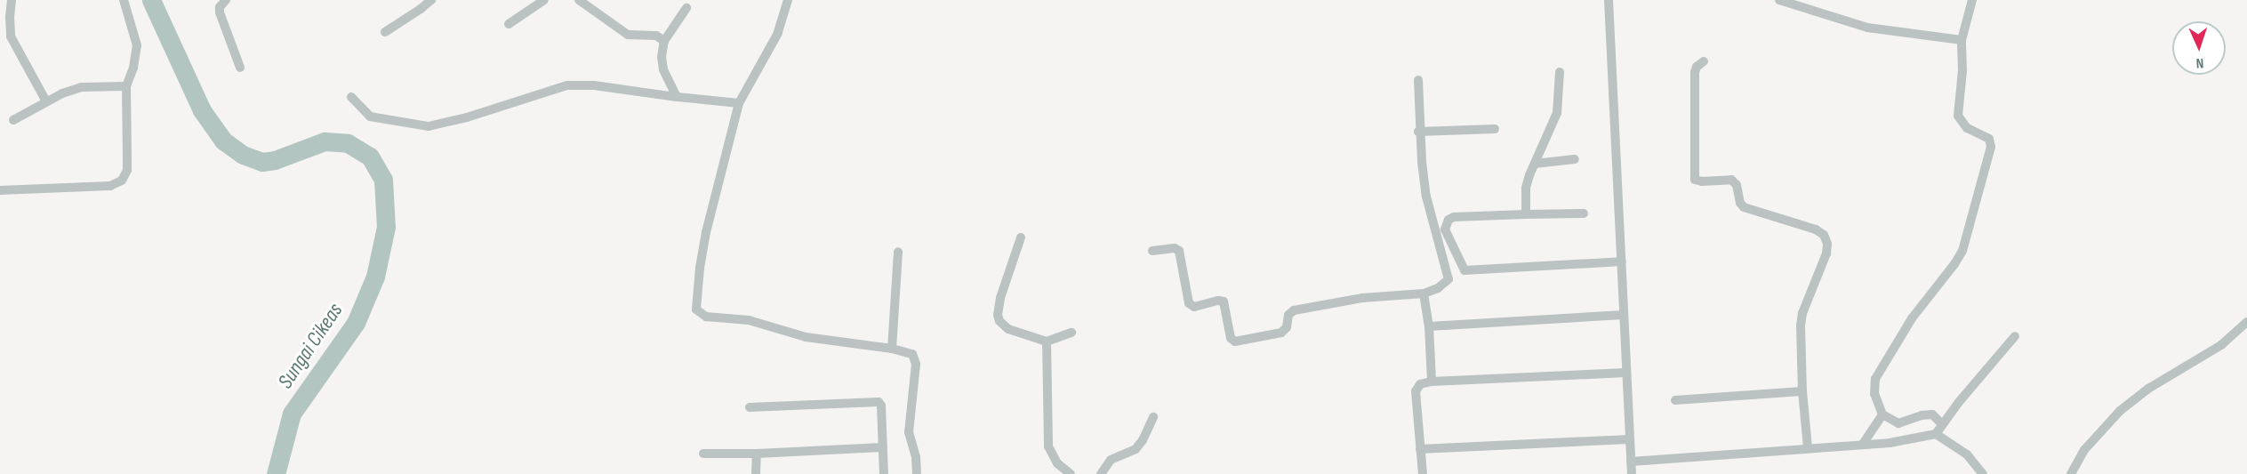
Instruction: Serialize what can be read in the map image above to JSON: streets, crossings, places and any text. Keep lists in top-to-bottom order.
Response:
{
  "water": ["Sungai Cikeas"],
  "north": "bottom"
}
